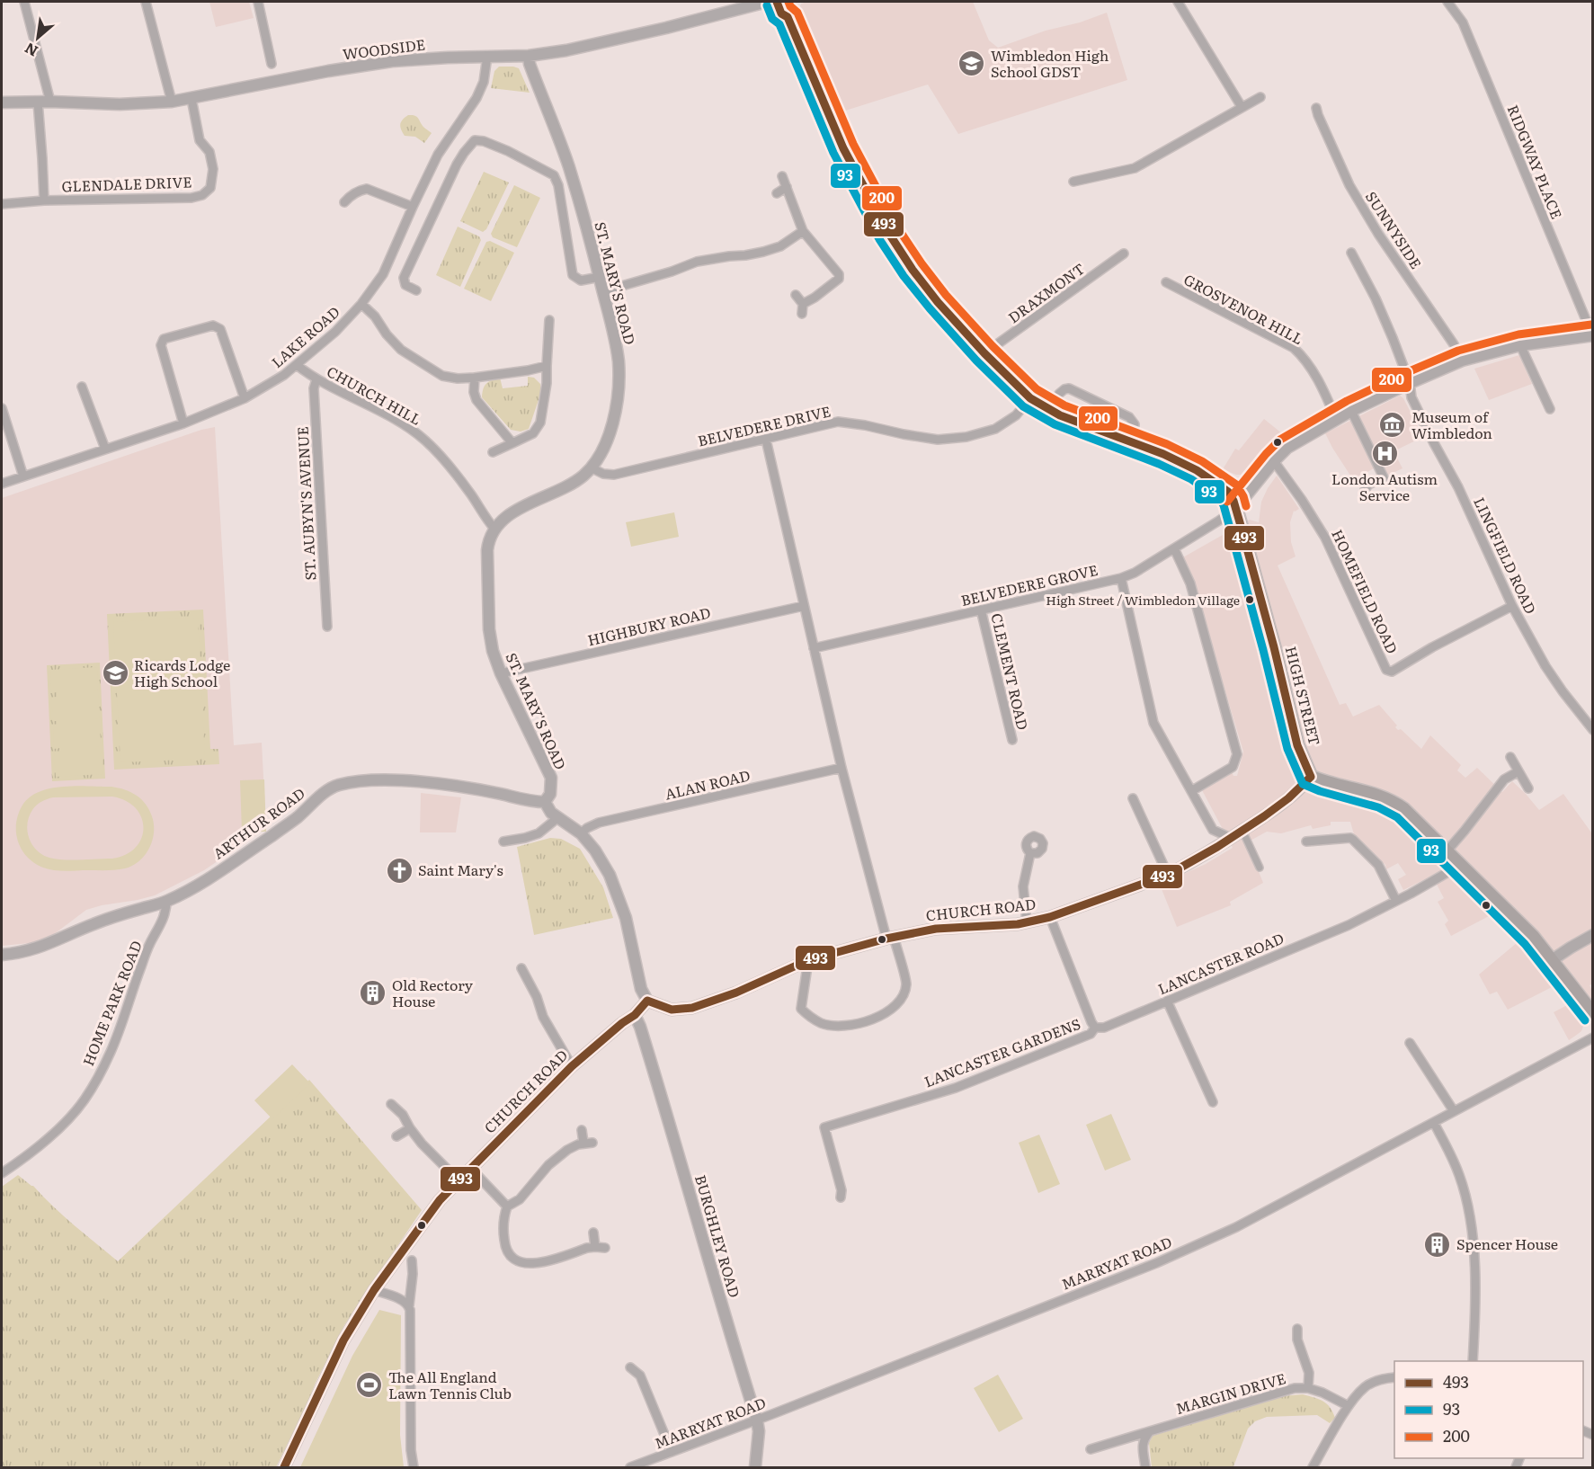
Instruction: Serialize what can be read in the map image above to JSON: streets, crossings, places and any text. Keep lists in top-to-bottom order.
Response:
{
  "streets": {
    "main road": ["HIGH STREET"],
    "street": [
      "WOODSIDE",
      "RIDGWAY PLACE",
      "GLENDALE DRIVE",
      "SUNNYSIDE",
      "ST. MARY'S ROAD",
      "DRAXMONT",
      "GROSVENOR HILL",
      "LAKE ROAD",
      "CHURCH HILL",
      "BELVEDERE DRIVE",
      "ST. AUBYN'S AVENUE",
      "LINGFIELD ROAD",
      "BELVEDERE GROVE",
      "HOMEFIELD ROAD",
      "HIGHBURY ROAD",
      "CLEMENT ROAD",
      "ALAN ROAD",
      "ARTHUR ROAD",
      "CHURCH ROAD",
      "LANCASTER ROAD",
      "HOME PARK ROAD",
      "LANCASTER GARDENS",
      "BURGHLEY ROAD",
      "MARRYAT ROAD",
      "MARGIN DRIVE"
    ]
  },
  "crossings": [
    ["WOODSIDE", "GLENDALE DRIVE"],
    ["WOODSIDE", "ST. MARY'S ROAD"],
    ["WOODSIDE", "LAKE ROAD"],
    ["ST. MARY'S ROAD", "CHURCH HILL"],
    ["ST. MARY'S ROAD", "BELVEDERE DRIVE"],
    ["ST. MARY'S ROAD", "HIGHBURY ROAD"],
    ["ST. MARY'S ROAD", "ARTHUR ROAD"],
    ["DRAXMONT", "HIGH STREET"],
    ["LAKE ROAD", "CHURCH HILL"],
    ["CHURCH HILL", "ST. AUBYN'S AVENUE"],
    ["BELVEDERE DRIVE", "HIGH STREET"],
    ["LINGFIELD ROAD", "HOMEFIELD ROAD"],
    ["BELVEDERE GROVE", "CLEMENT ROAD"],
    ["BELVEDERE GROVE", "HIGH STREET"],
    ["HIGH STREET", "CHURCH ROAD"],
    ["ARTHUR ROAD", "HOME PARK ROAD"],
    ["CHURCH ROAD", "BURGHLEY ROAD"],
    ["LANCASTER ROAD", "LANCASTER GARDENS"],
    ["BURGHLEY ROAD", "MARRYAT ROAD"]
  ],
  "places": {
    "school or university": ["Wimbledon High School GDST", "Ricards Lodge High School"],
    "museum": ["Museum of Wimbledon"],
    "hospital": ["London Autism Service"],
    "other": ["High Street / Wimbledon Village"],
    "church": ["Saint Mary's"],
    "building": ["Old Rectory House", "Spencer House"],
    "sports": ["The All England Lawn Tennis Club"]
  },
  "lines": ["transit line 493", "transit line 200", "transit line 93"],
  "legend": ["493", "93", "200"],
  "north": "bottom left"
}
